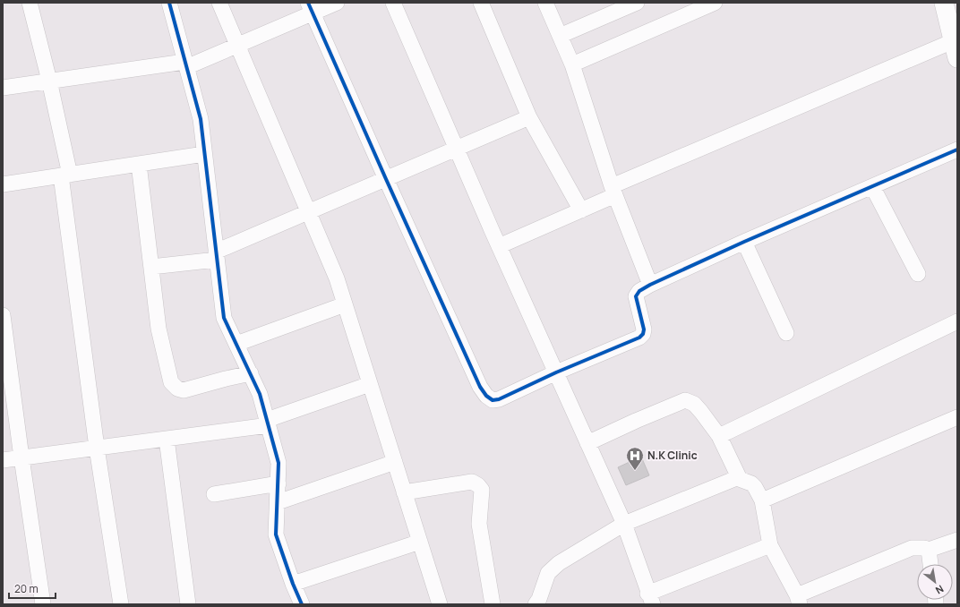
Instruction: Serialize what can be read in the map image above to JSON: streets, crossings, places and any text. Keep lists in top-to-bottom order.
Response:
{
  "places": {
    "hospital": ["N.K Clinic"]
  },
  "scale_bar": "20 m",
  "north": "bottom right"
}
